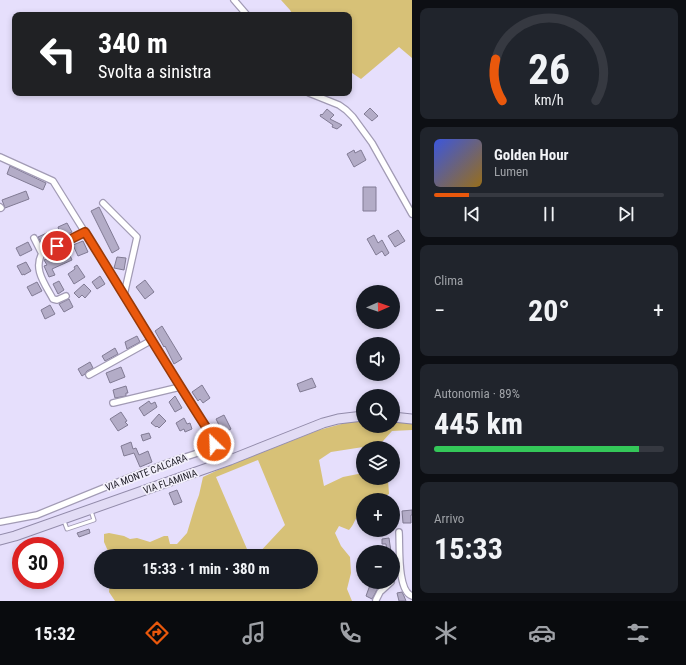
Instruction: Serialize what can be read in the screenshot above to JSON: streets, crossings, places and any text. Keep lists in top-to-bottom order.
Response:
{
  "streets": {
    "main road": ["VIA FLAMINIA"],
    "street": ["VIA MONTE CALCARA"]
  },
  "north": "right",
  "page": {
    "turn": ["340 m", "Svolta a sinistra"],
    "song": ["Golden Hour", "Lumen"],
    "tile": [
      "Clima",
      ["Autonomia · 89%", "445 km"],
      ["Arrivo", "15:33"]
    ],
    "map_buttons": ["+", "−"],
    "heat": ["−", "20°", "+"],
    "limit": "30",
    "trip": "15:33 · 1 min · 380 m",
    "tabs": "15:32",
    "gauge": ["26", "km/h"]
  }
}
